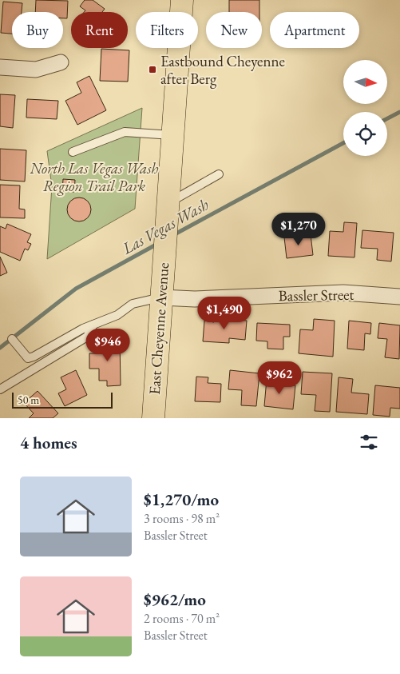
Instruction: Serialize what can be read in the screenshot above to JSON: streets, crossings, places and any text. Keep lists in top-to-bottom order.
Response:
{
  "streets": {
    "main road": ["East Cheyenne Avenue"],
    "street": ["Bassler Street"]
  },
  "crossings": [
    ["Bassler Street", "East Cheyenne Avenue"]
  ],
  "water": ["Las Vegas Wash"],
  "parks": ["North Las Vegas Wash Region Trail Park"],
  "places": {
    "transit": ["Eastbound Cheyenne after Berg"]
  },
  "scale_bar": "50 m",
  "north": "right",
  "page": {
    "chip": [
      "Buy",
      "Rent",
      "Filters",
      "New",
      "Apartment"
    ],
    "price": [
      "$1,270",
      "$1,490",
      "$946",
      "$962"
    ],
    "scale": "50 m",
    "heading": "4 homes",
    "list": [
      {
        "name": "$1,270/mo",
        "note": "3 rooms · 98 m² · Bassler Street"
      },
      {
        "name": "$962/mo",
        "note": "2 rooms · 70 m² · Bassler Street"
      }
    ]
  }
}
